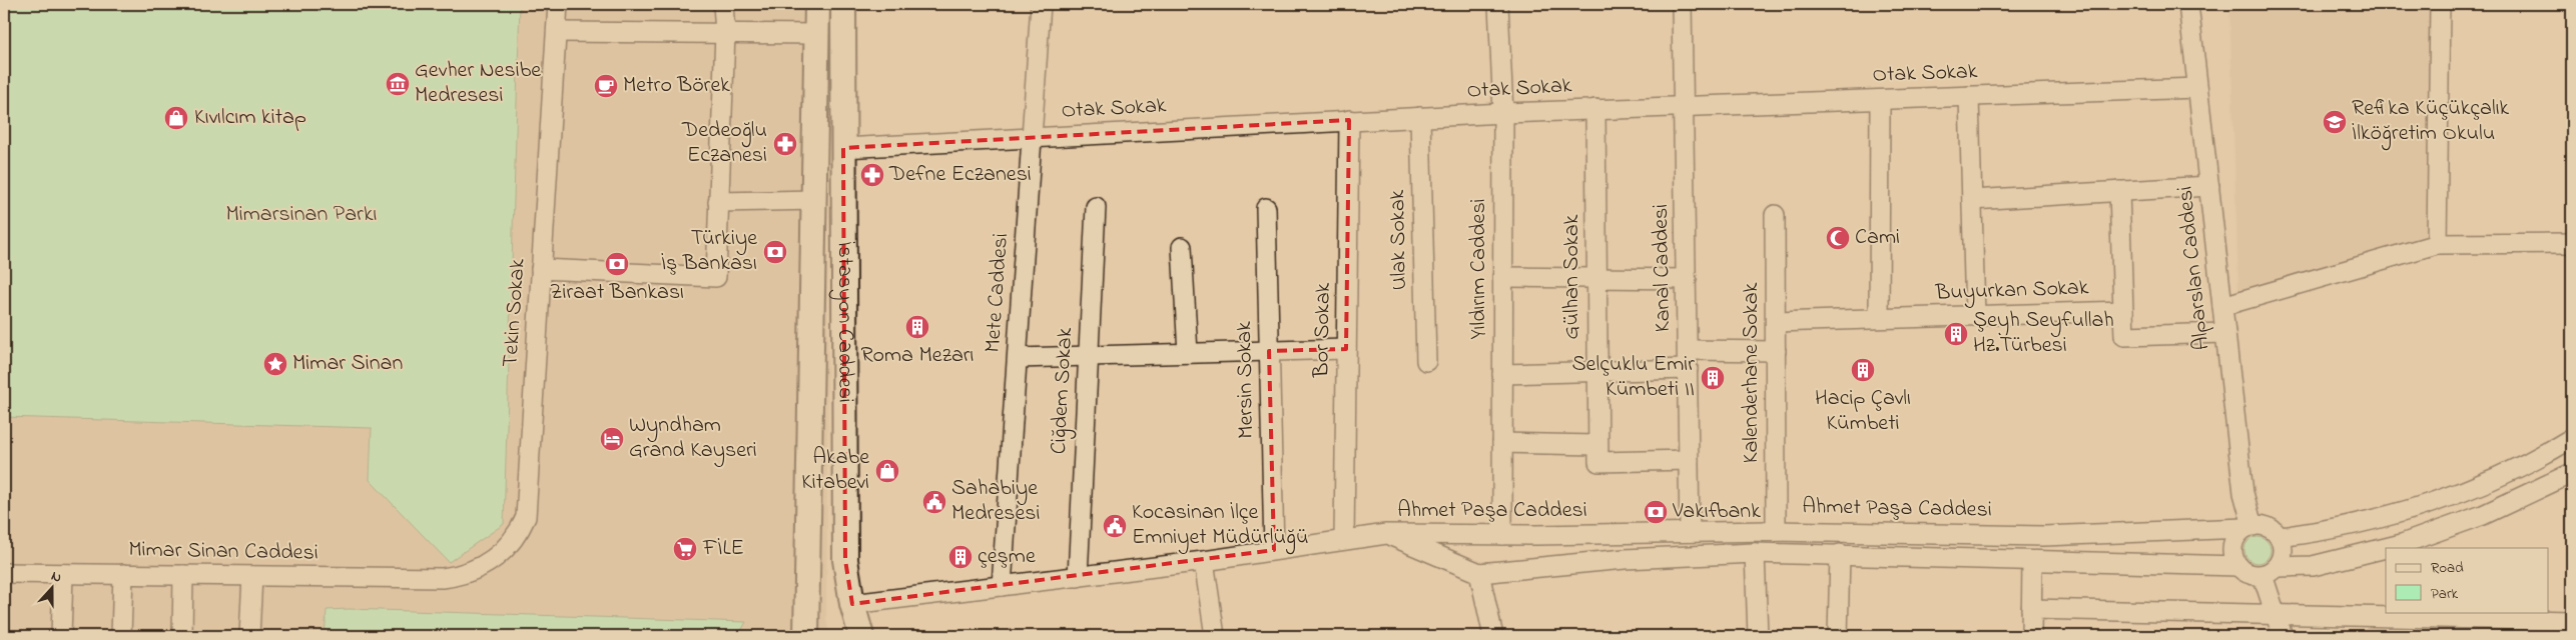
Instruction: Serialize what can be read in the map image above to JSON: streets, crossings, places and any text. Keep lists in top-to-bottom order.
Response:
{
  "streets": {
    "main road": ["İstasyon Caddesi"],
    "street": [
      "Otak Sokak",
      "Ulak Sokak",
      "Kanal Caddesi",
      "Alparslan Caddesi",
      "Yıldırım Caddesi",
      "Gülhan Sokak",
      "Buyurkan Sokak",
      "Mete Caddesi",
      "Tekin Sokak",
      "Bor Sokak",
      "Kalenderhane Sokak",
      "Mersin Sokak",
      "Ciğdem Sokak",
      "Ahmet Paşa Caddesi",
      "Mimar Sinan Caddesi"
    ]
  },
  "crossings": [
    ["Otak Sokak", "Ulak Sokak"],
    ["Otak Sokak", "Kanal Caddesi"],
    ["Otak Sokak", "Alparslan Caddesi"],
    ["Otak Sokak", "Yıldırım Caddesi"],
    ["Otak Sokak", "Gülhan Sokak"],
    ["Otak Sokak", "Mete Caddesi"],
    ["Otak Sokak", "İstasyon Caddesi"],
    ["Otak Sokak", "Bor Sokak"],
    ["Kanal Caddesi", "Ahmet Paşa Caddesi"],
    ["Alparslan Caddesi", "Ahmet Paşa Caddesi"],
    ["Yıldırım Caddesi", "Ahmet Paşa Caddesi"],
    ["Buyurkan Sokak", "Kalenderhane Sokak"],
    ["Tekin Sokak", "Mimar Sinan Caddesi"],
    ["Kalenderhane Sokak", "Ahmet Paşa Caddesi"]
  ],
  "parks": ["Mimarsinan Parkı"],
  "places": {
    "museum": ["Gevher Nesibe Medresesi"],
    "cafe": ["Metro Börek"],
    "shop": ["Kıvılcım kitap", "Akabe Kitabevi"],
    "school or university": ["Refika Küçükçalık İlköğretim Okulu"],
    "pharmacy": ["Dedeoğlu Eczanesi", "Defne Eczanesi"],
    "mosque": ["Cami"],
    "bank": ["Türkiye İş Bankası", "Ziraat Bankası", "Vakıfbank"],
    "building": [
      "Roma Mezarı",
      "Şeyh Seyfullah Hz.Türbesi",
      "Hacip Çavlı Kümbeti",
      "Selçuklu Emir Kümbeti II",
      "çeşme"
    ],
    "place": ["Mimar Sinan"],
    "hotel": ["Wyndham Grand Kayseri"],
    "public building": ["Sahabiye Medresesi", "Kocasinan İlçe Emniyet Müdürlüğü"],
    "supermarket": ["FİLE"]
  },
  "legend": ["Road", "Park"],
  "north": "top"
}
